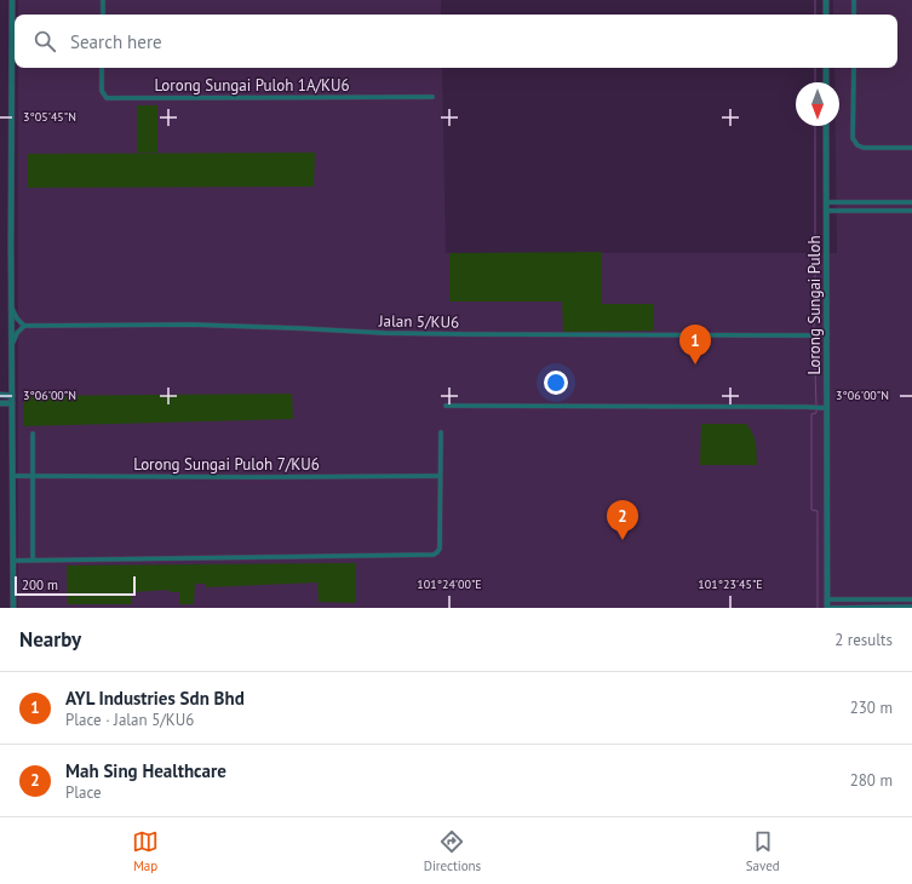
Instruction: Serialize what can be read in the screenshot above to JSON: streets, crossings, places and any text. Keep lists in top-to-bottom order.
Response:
{
  "streets": {
    "street": [
      "Lorong Sungai Puloh 1A/KU6",
      "Lorong Sungai Puloh",
      "Jalan 5/KU6",
      "Lorong Sungai Puloh 7/KU6"
    ]
  },
  "crossings": [
    ["Lorong Sungai Puloh", "Jalan 5/KU6"]
  ],
  "scale_bar": "200 m",
  "north": "bottom",
  "page": {
    "search": "Search here",
    "pins": ["1", "2"],
    "scale": "200 m",
    "heading": ["Nearby", "2 results"],
    "list": [
      {
        "mark": "1",
        "name": "AYL Industries Sdn Bhd",
        "note": "Place · Jalan 5/KU6",
        "value": "230 m"
      },
      {
        "mark": "2",
        "name": "Mah Sing Healthcare",
        "note": "Place",
        "value": "280 m"
      }
    ],
    "nav": ["Map", "Directions", "Saved"]
  },
  "coordinates": [
    "3°05'45\"N",
    "3°06'00\"N",
    "101°24'00\"E",
    "101°23'45\"E"
  ]
}
